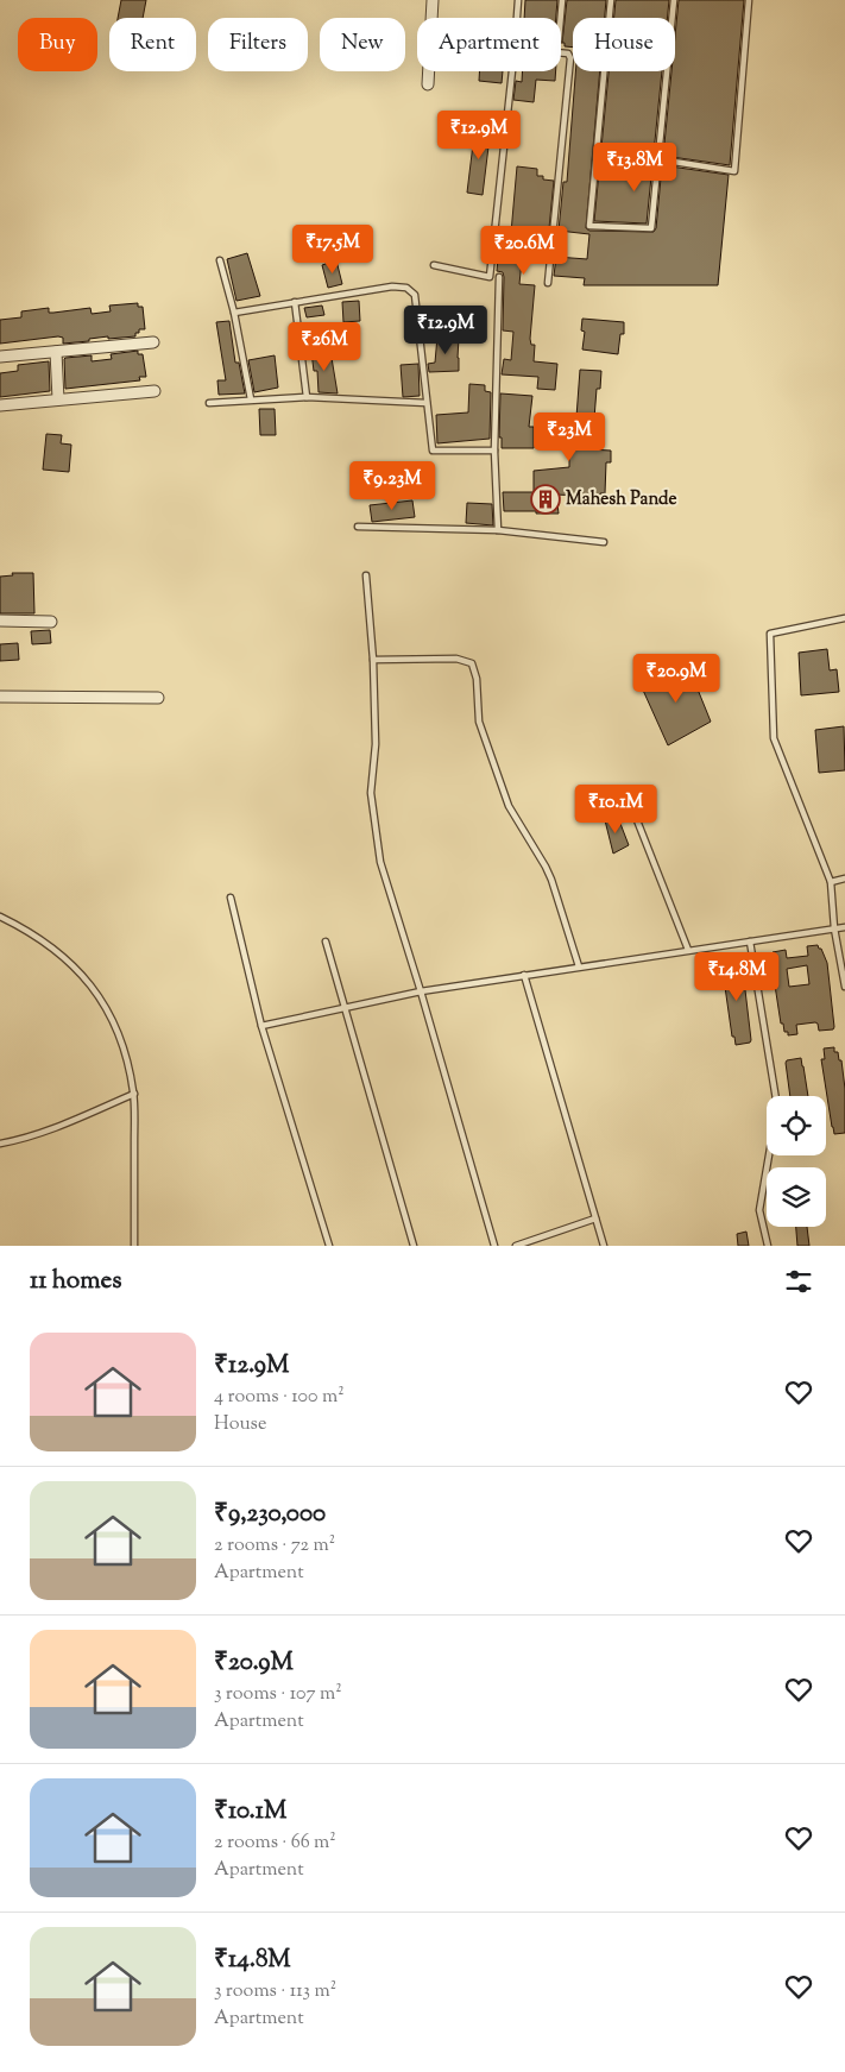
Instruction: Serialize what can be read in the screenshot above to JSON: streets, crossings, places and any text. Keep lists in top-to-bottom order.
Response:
{
  "places": {
    "building": ["Mahesh Pande"]
  },
  "page": {
    "chip": [
      "Buy",
      "Rent",
      "Filters",
      "New",
      "Apartment",
      "House"
    ],
    "price": [
      "₹12.9M",
      "₹13.8M",
      "₹17.5M",
      "₹20.6M",
      "₹12.9M",
      "₹26M",
      "₹23M",
      "₹9.23M",
      "₹20.9M",
      "₹10.1M",
      "₹14.8M"
    ],
    "heading": "11 homes",
    "list": [
      {
        "name": "₹12.9M",
        "note": "4 rooms · 100 m² · House"
      },
      {
        "name": "₹9,230,000",
        "note": "2 rooms · 72 m² · Apartment"
      },
      {
        "name": "₹20.9M",
        "note": "3 rooms · 107 m² · Apartment"
      },
      {
        "name": "₹10.1M",
        "note": "2 rooms · 66 m² · Apartment"
      },
      {
        "name": "₹14.8M",
        "note": "3 rooms · 113 m² · Apartment"
      }
    ]
  }
}
